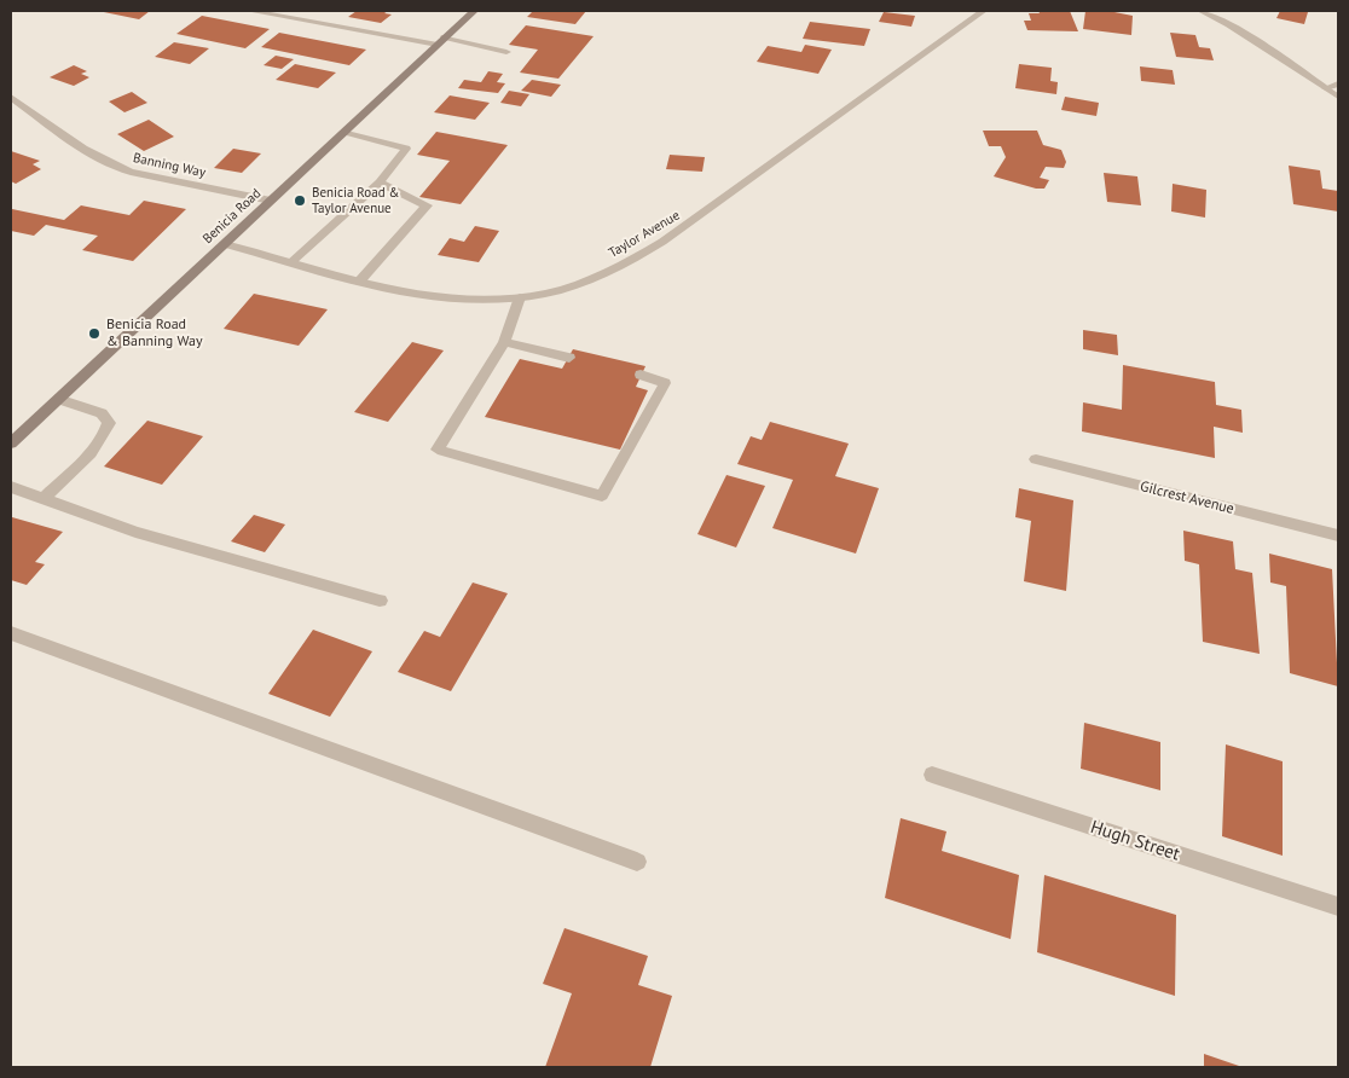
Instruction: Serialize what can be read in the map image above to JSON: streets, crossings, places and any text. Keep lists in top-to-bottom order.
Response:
{
  "streets": {
    "main road": ["Benicia Road"],
    "street": [
      "Banning Way",
      "Taylor Avenue",
      "Gilcrest Avenue",
      "Hugh Street"
    ]
  },
  "crossings": [
    ["Banning Way", "Benicia Road"],
    ["Benicia Road", "Taylor Avenue"]
  ],
  "places": ["Benicia Road & Taylor Avenue", "Benicia Road & Banning Way"]
}
